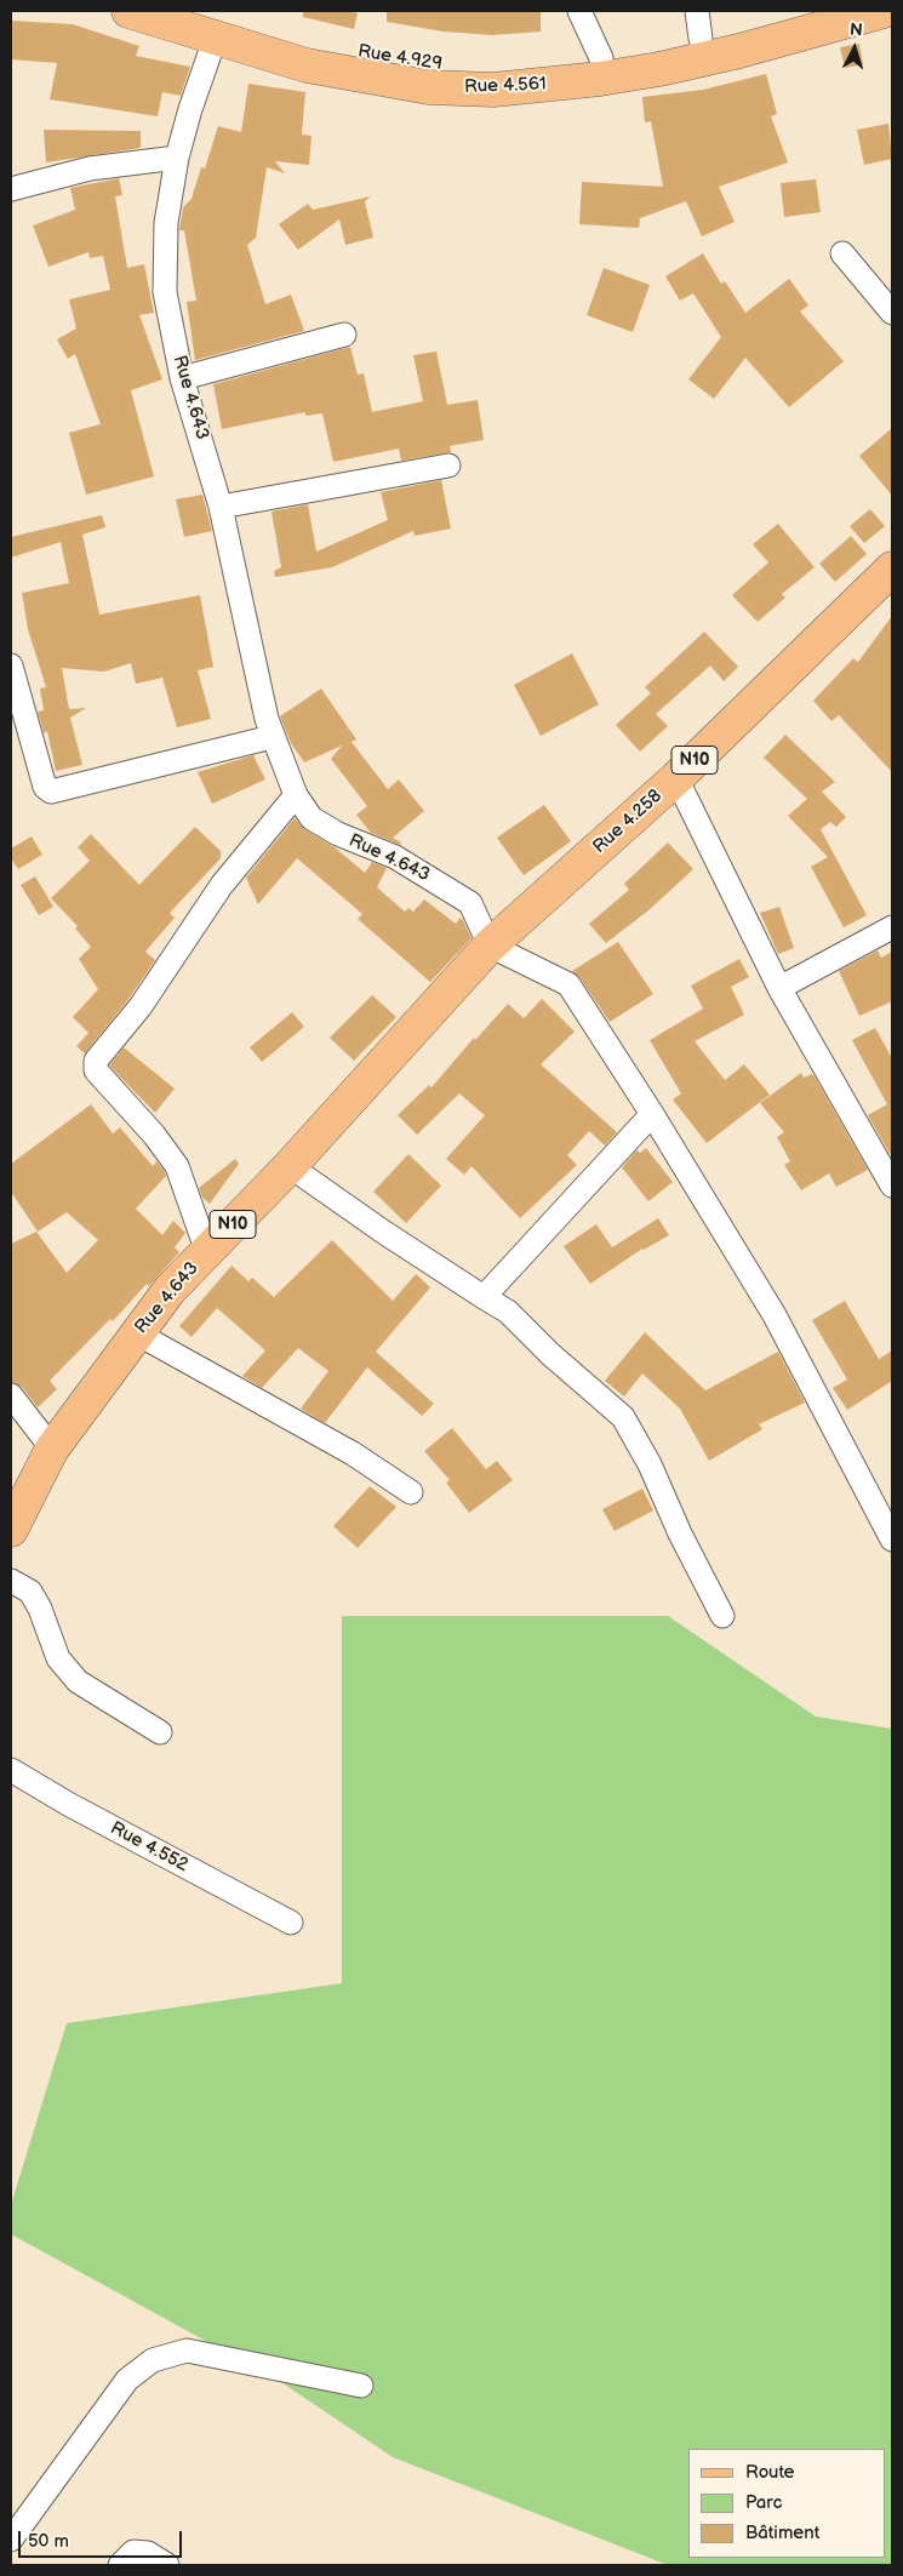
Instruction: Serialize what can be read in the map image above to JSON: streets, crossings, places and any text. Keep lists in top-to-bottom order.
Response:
{
  "streets": {
    "main road": [
      "Rue 4.929",
      "Rue 4.561",
      "Rue 4.643",
      "N10",
      "Rue 4.258"
    ],
    "street": ["Rue 4.552"]
  },
  "crossings": [
    ["Rue 4.929", "Rue 4.561"],
    ["Rue 4.929", "Rue 4.643"],
    ["Rue 4.561", "Rue 4.643"],
    ["Rue 4.643", "Rue 4.258"]
  ],
  "legend": ["Route", "Parc", "Bâtiment"],
  "scale_bar": "50 m",
  "north": "top"
}
